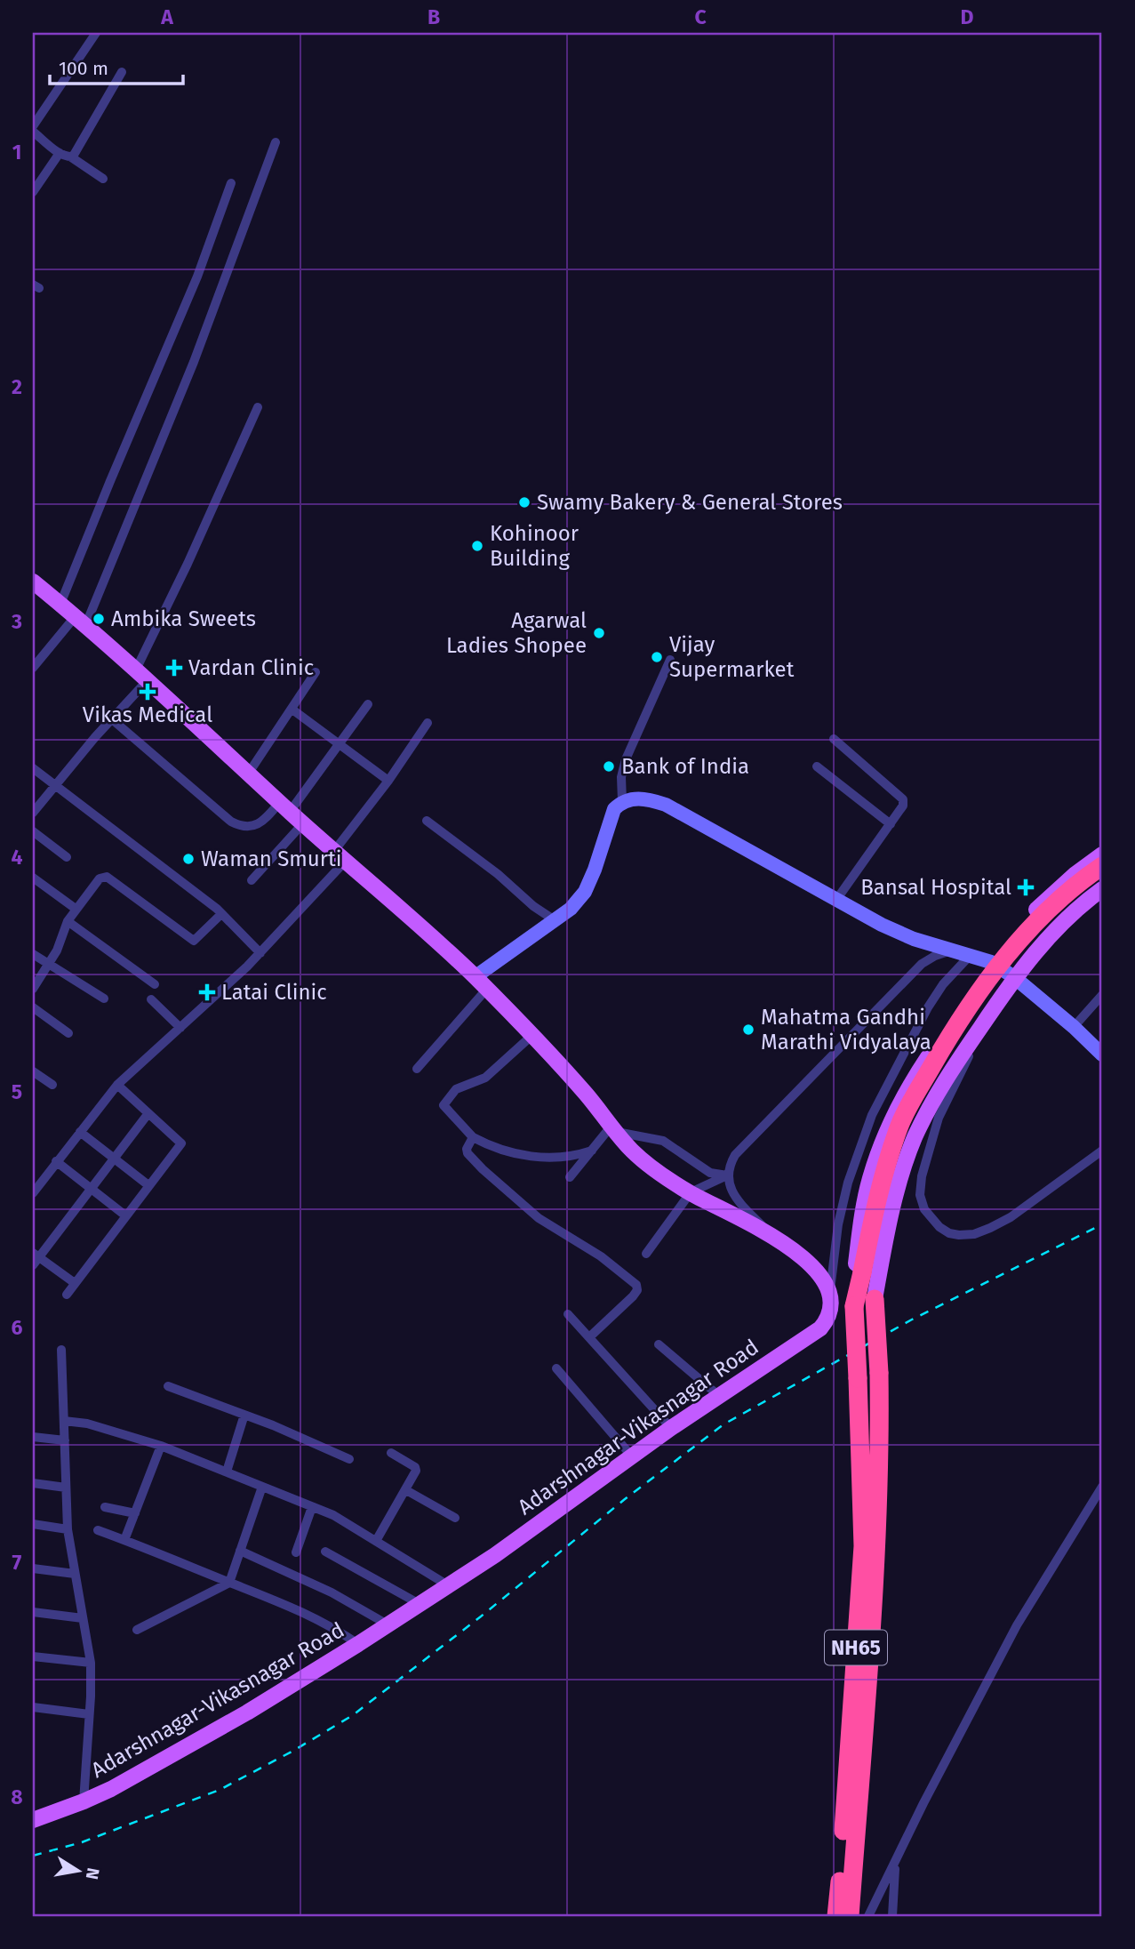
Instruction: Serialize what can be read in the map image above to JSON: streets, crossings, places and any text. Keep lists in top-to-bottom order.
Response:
{
  "streets": {
    "highway": ["NH65"],
    "main road": ["Adarshnagar-Vikasnagar Road"]
  },
  "places": {
    "other": [
      "Swamy Bakery & General Stores",
      "Kohinoor Building",
      "Ambika Sweets",
      "Agarwal Ladies Shopee",
      "Vijay Supermarket",
      "Bank of India",
      "Waman Smurti",
      "Mahatma Gandhi Marathi Vidyalaya"
    ],
    "health": [
      "Vardan Clinic",
      "Vikas Medical",
      "Bansal Hospital",
      "Latai Clinic"
    ]
  },
  "scale_bar": "100 m",
  "north": "right",
  "grid": {
    "columns": [
      "A",
      "B",
      "C",
      "D"
    ],
    "rows": [
      "1",
      "2",
      "3",
      "4",
      "5",
      "6",
      "7",
      "8"
    ]
  }
}
